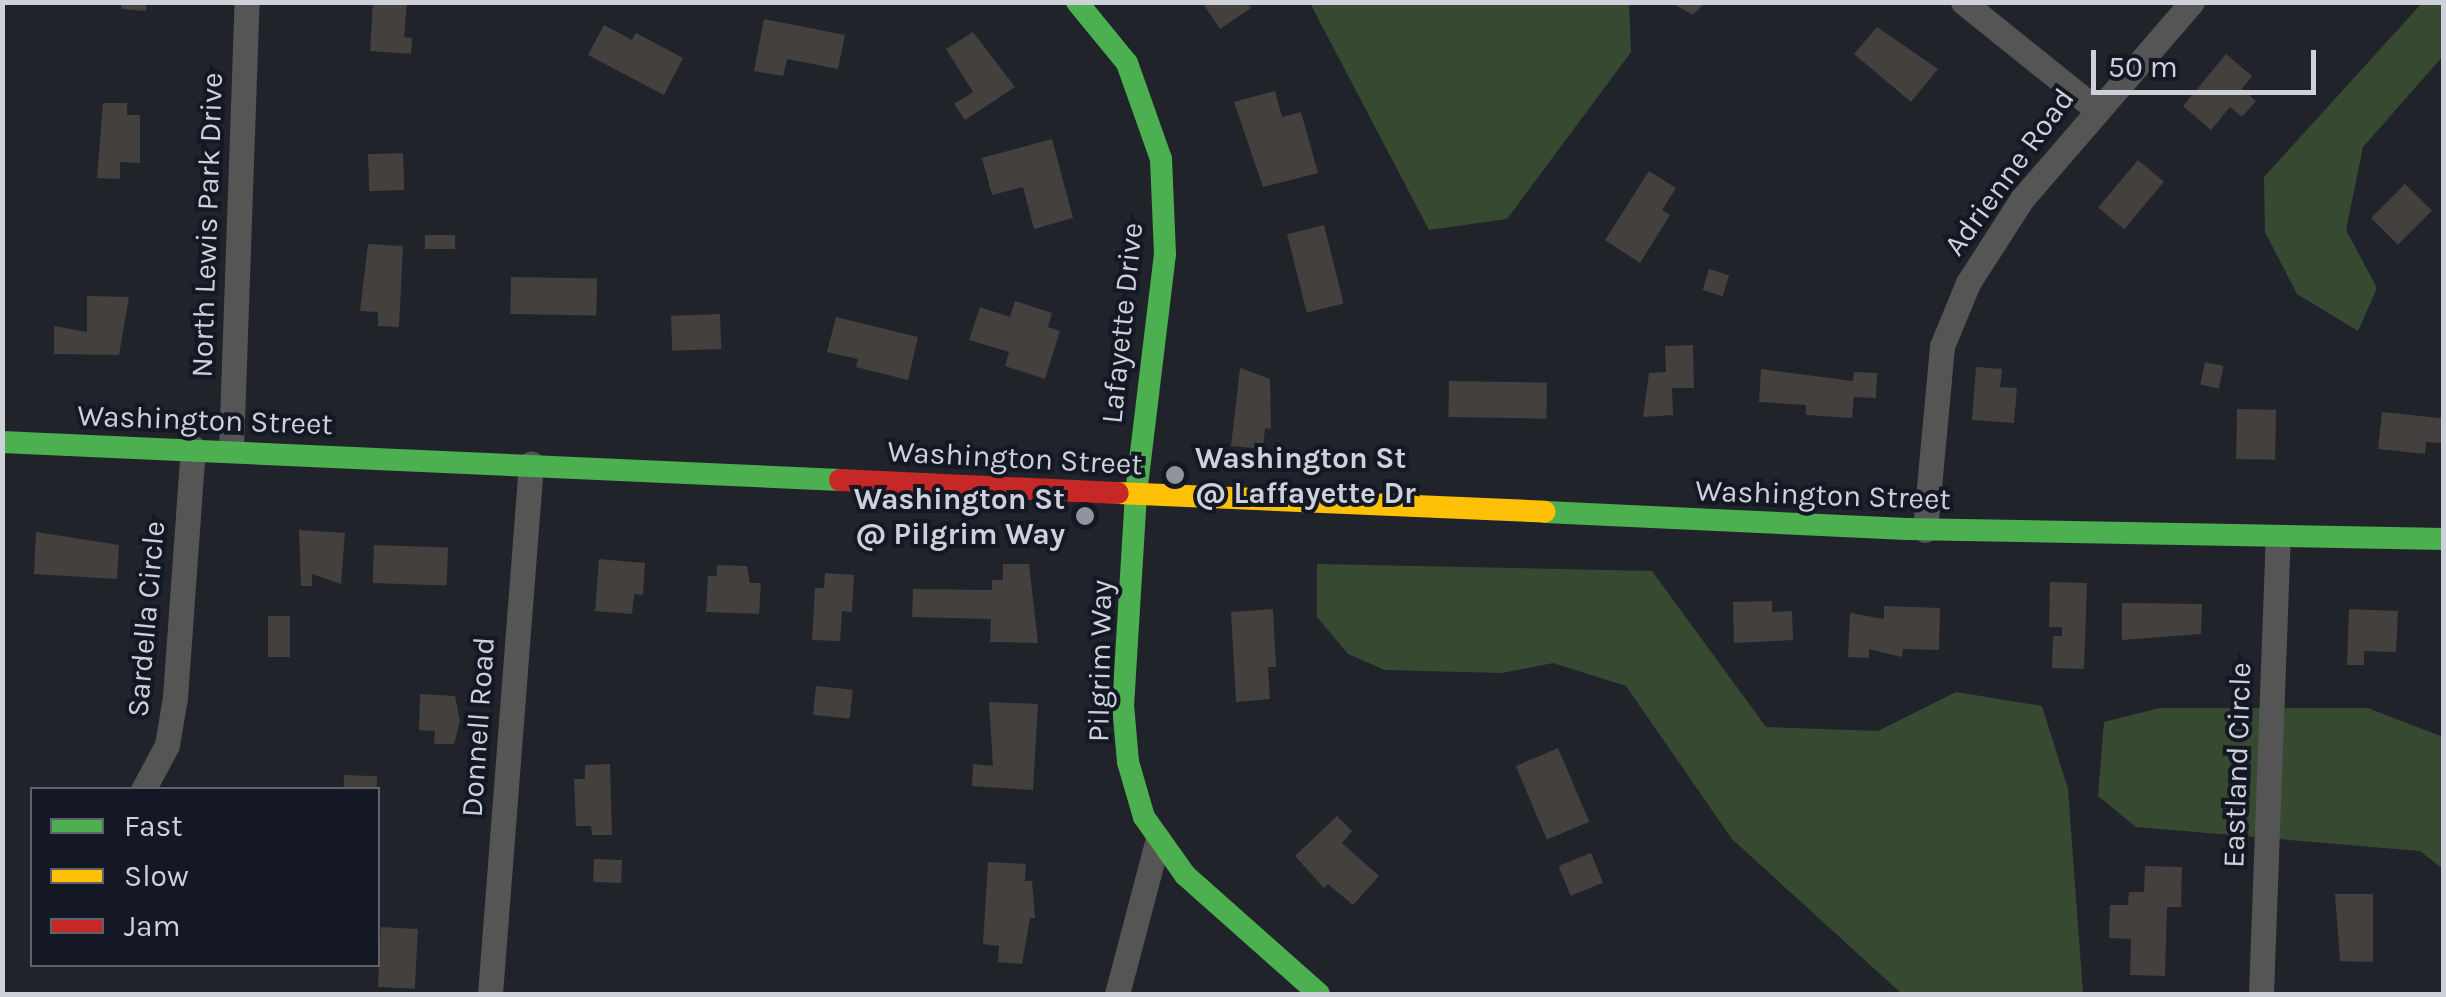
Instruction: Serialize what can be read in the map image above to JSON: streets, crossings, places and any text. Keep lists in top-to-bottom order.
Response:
{
  "streets": {
    "main road": ["Lafayette Drive", "Washington Street", "Pilgrim Way"],
    "street": [
      "Adrienne Road",
      "North Lewis Park Drive",
      "Sardella Circle",
      "Donnell Road",
      "Eastland Circle"
    ]
  },
  "crossings": [
    ["Adrienne Road", "Washington Street"],
    ["North Lewis Park Drive", "Washington Street"],
    ["Lafayette Drive", "Washington Street"],
    ["Lafayette Drive", "Pilgrim Way"],
    ["Washington Street", "Sardella Circle"],
    ["Washington Street", "Pilgrim Way"],
    ["Washington Street", "Donnell Road"],
    ["Washington Street", "Eastland Circle"]
  ],
  "places": ["Washington St @ Laffayette Dr", "Washington St @ Pilgrim Way"],
  "legend": ["Fast", "Slow", "Jam"],
  "scale_bar": "50 m"
}
